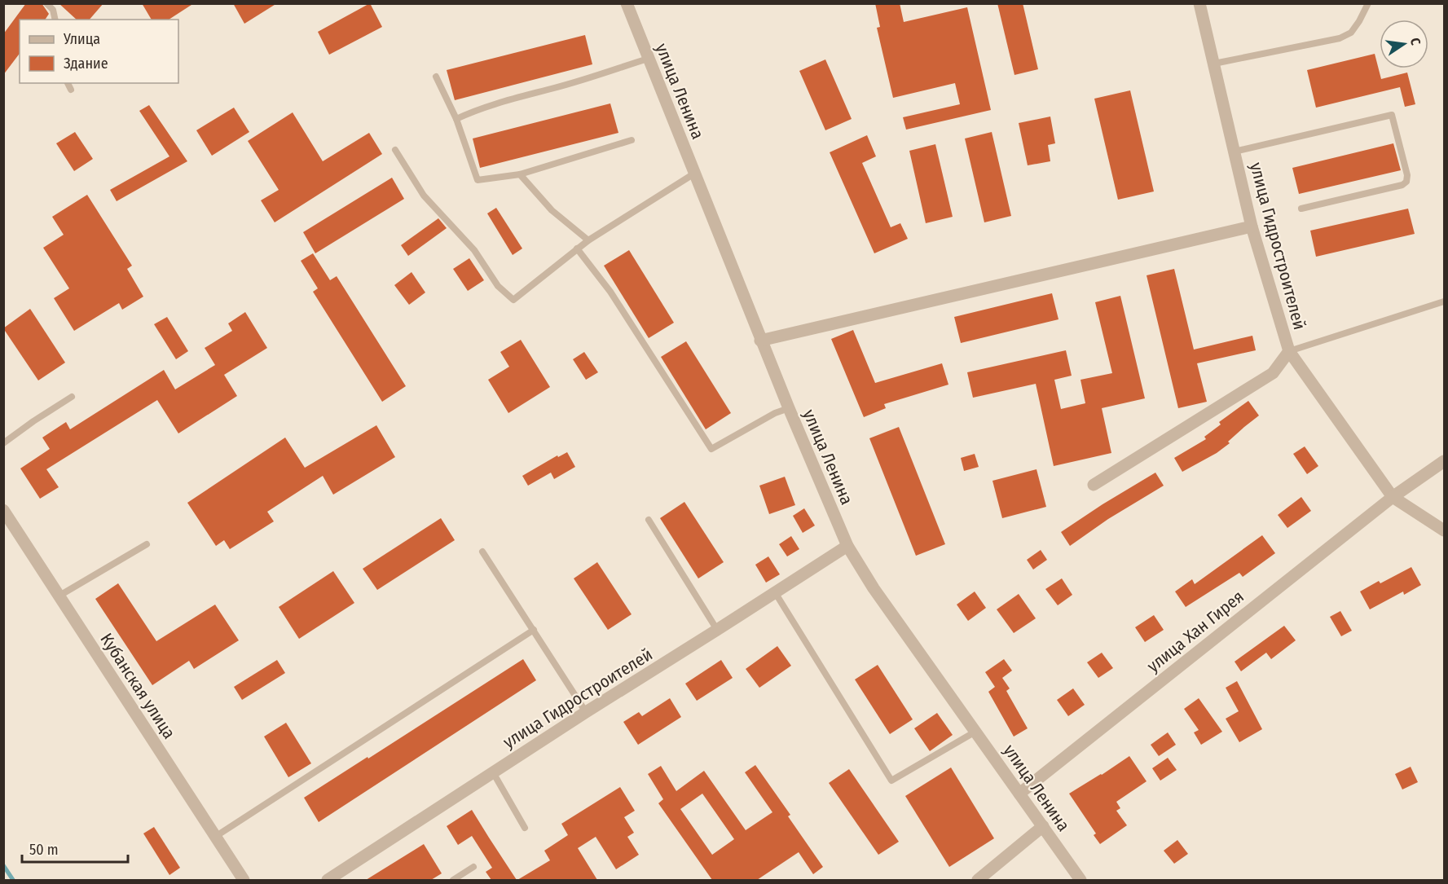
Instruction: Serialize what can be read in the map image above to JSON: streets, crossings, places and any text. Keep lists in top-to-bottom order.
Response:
{
  "streets": {
    "street": [
      "улица Ленина",
      "улица Гидростроителей",
      "улица Хан Гирея",
      "Кубанская улица"
    ]
  },
  "crossings": [
    ["улица Ленина", "улица Гидростроителей"],
    ["улица Ленина", "улица Хан Гирея"]
  ],
  "legend": ["Улица", "Здание"],
  "scale_bar": "50 m",
  "north": "right"
}
